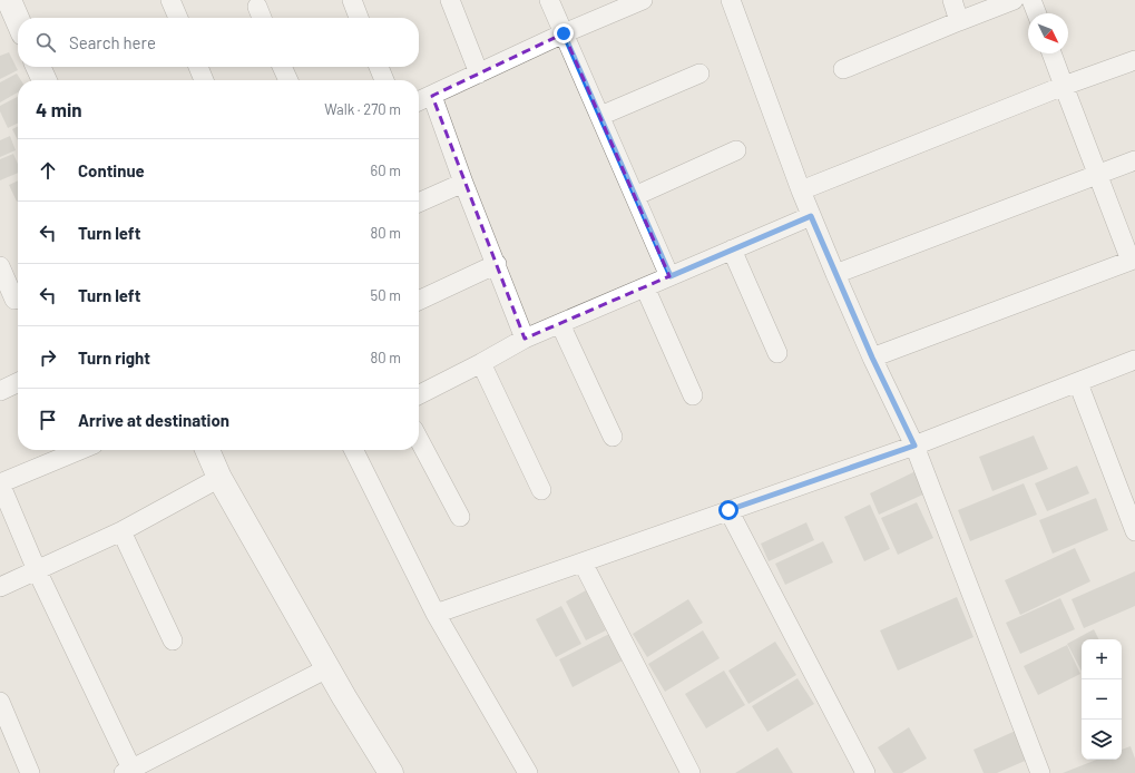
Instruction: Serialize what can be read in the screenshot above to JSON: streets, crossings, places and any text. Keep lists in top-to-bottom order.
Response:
{
  "north": "bottom right",
  "page": {
    "search": "Search here",
    "heading": ["4 min", "Walk · 270 m"],
    "list": [
      ["Continue", "60 m"],
      ["Turn left", "80 m"],
      ["Turn left", "50 m"],
      ["Turn right", "80 m"],
      "Arrive at destination"
    ],
    "map_buttons": ["+", "−"]
  }
}
